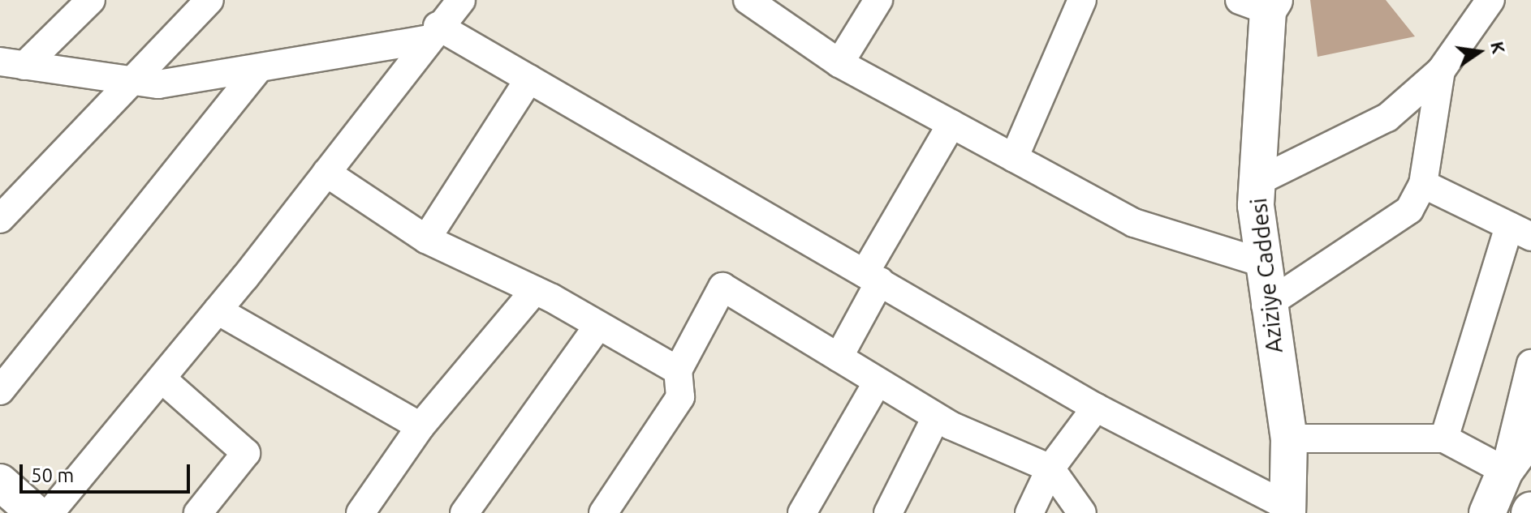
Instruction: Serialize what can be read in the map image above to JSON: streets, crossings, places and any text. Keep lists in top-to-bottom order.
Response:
{
  "streets": {
    "main road": ["Aziziye Caddesi"]
  },
  "scale_bar": "50 m",
  "north": "right"
}
